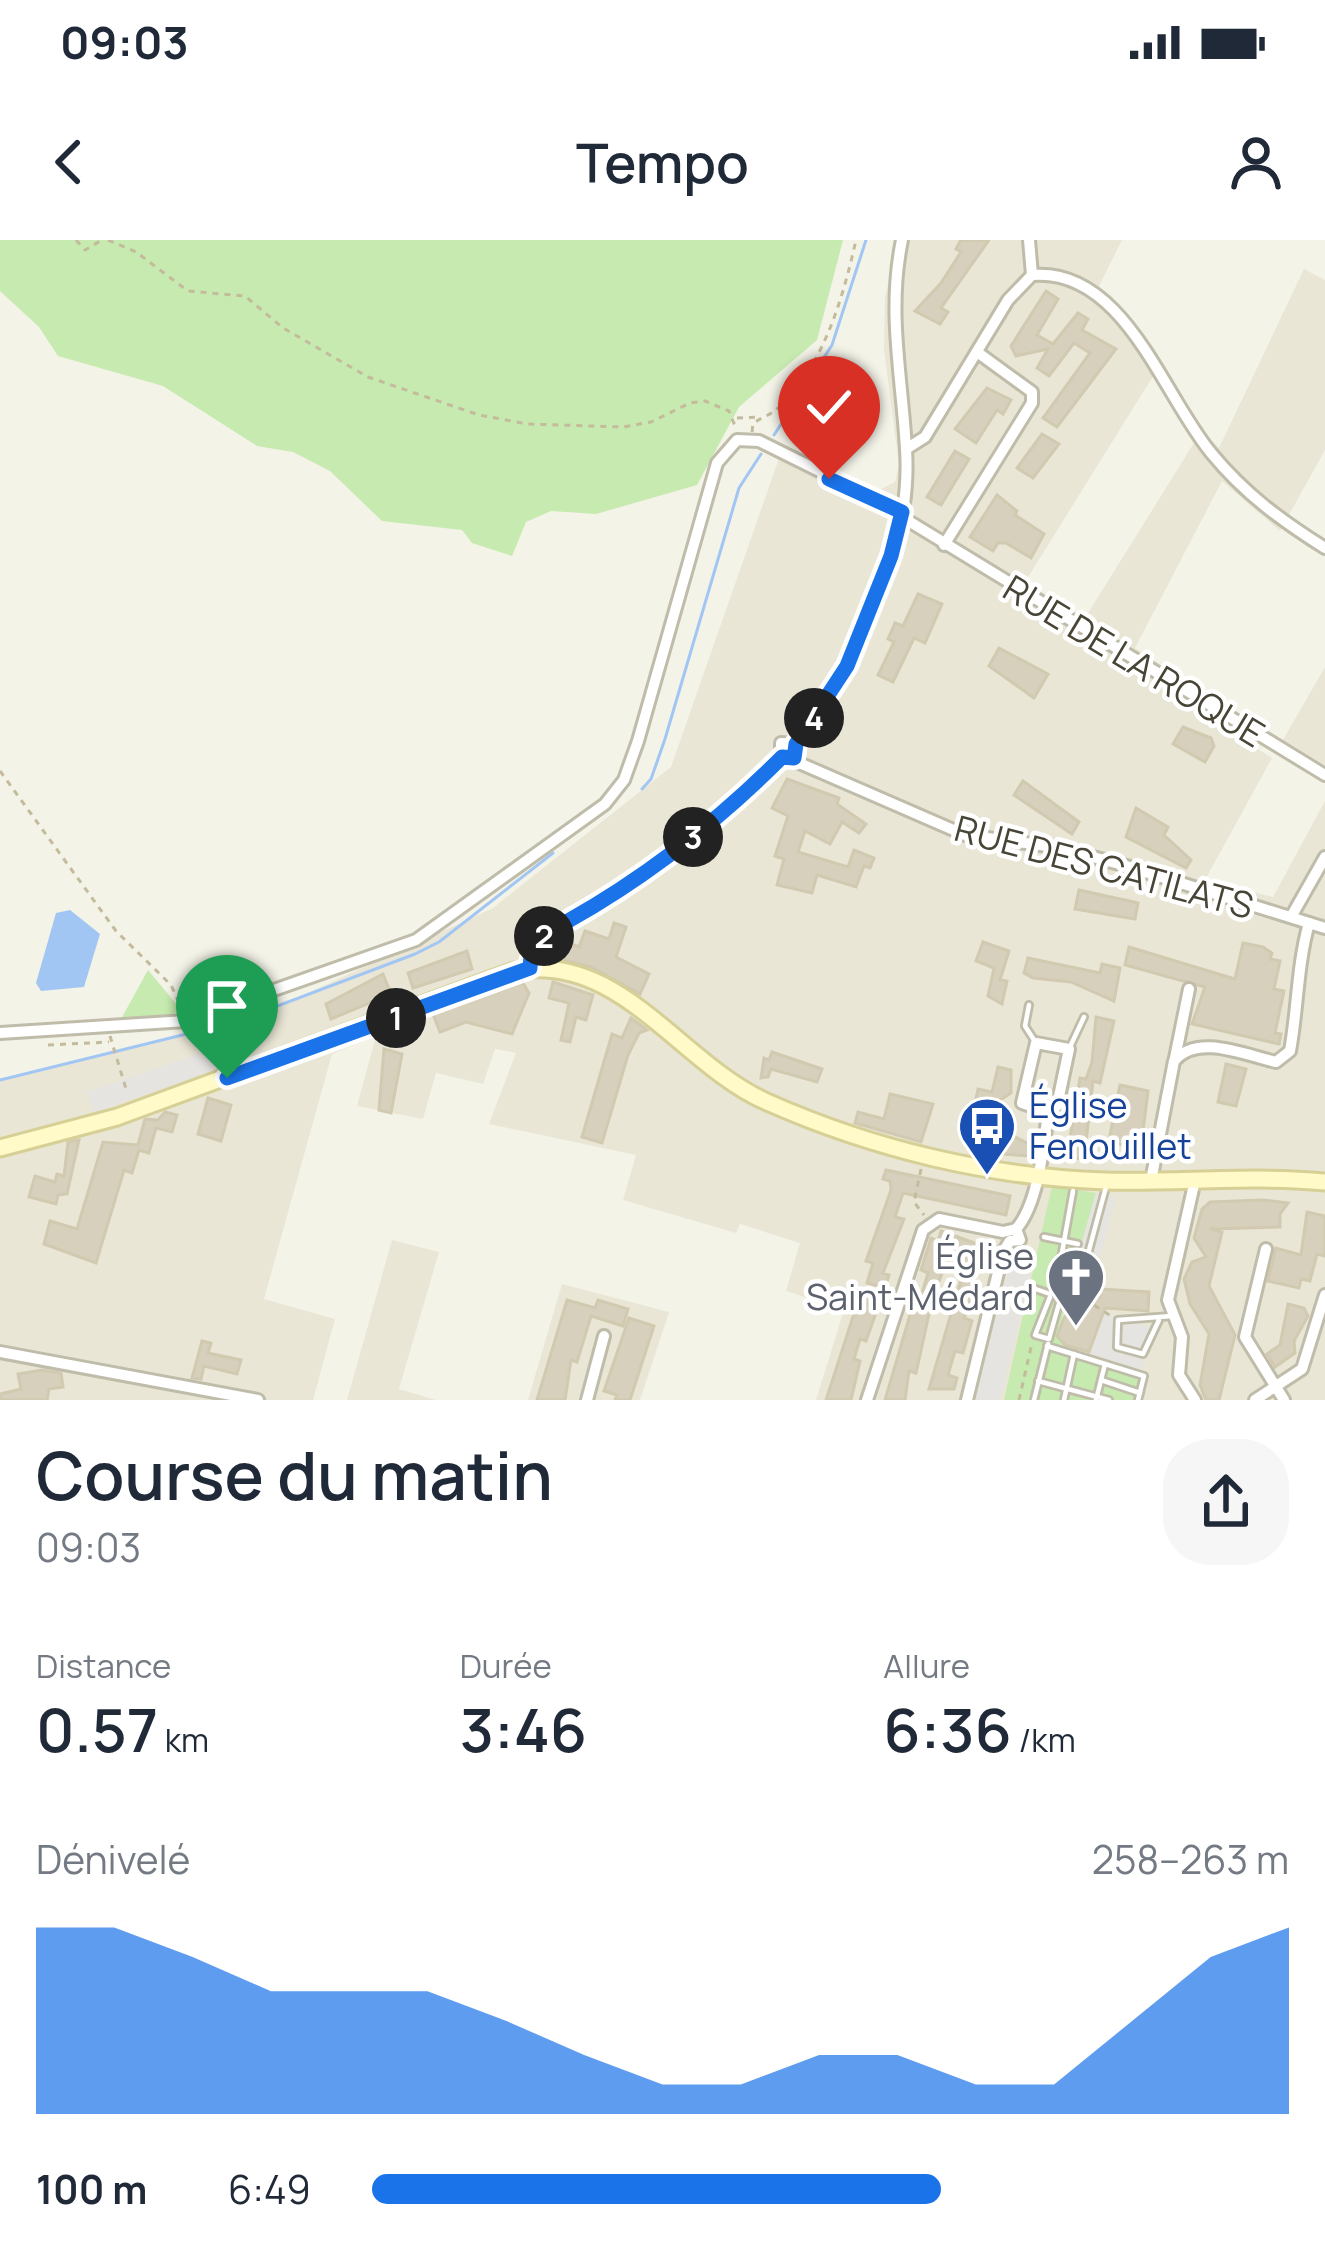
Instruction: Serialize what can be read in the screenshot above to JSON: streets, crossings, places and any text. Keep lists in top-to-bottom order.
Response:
{
  "streets": {
    "street": ["RUE DE LA ROQUE", "RUE DES CATILATS"]
  },
  "places": {
    "bus stop": ["Église Fenouillet"],
    "church": ["Église Saint-Médard"]
  },
  "page": {
    "status": "09:03",
    "header": "Tempo",
    "pins": [
      "4",
      "3",
      "2",
      "1"
    ],
    "heading": ["Course du matin", "09:03"],
    "stats": [
      ["Distance", "0.57 km"],
      ["Durée", "3:46"],
      ["Allure", "6:36 /km"]
    ],
    "chart": ["Dénivelé", "258–263 m"],
    "list": [
      {
        "name": "100 m",
        "note": "6:49"
      }
    ]
  }
}
